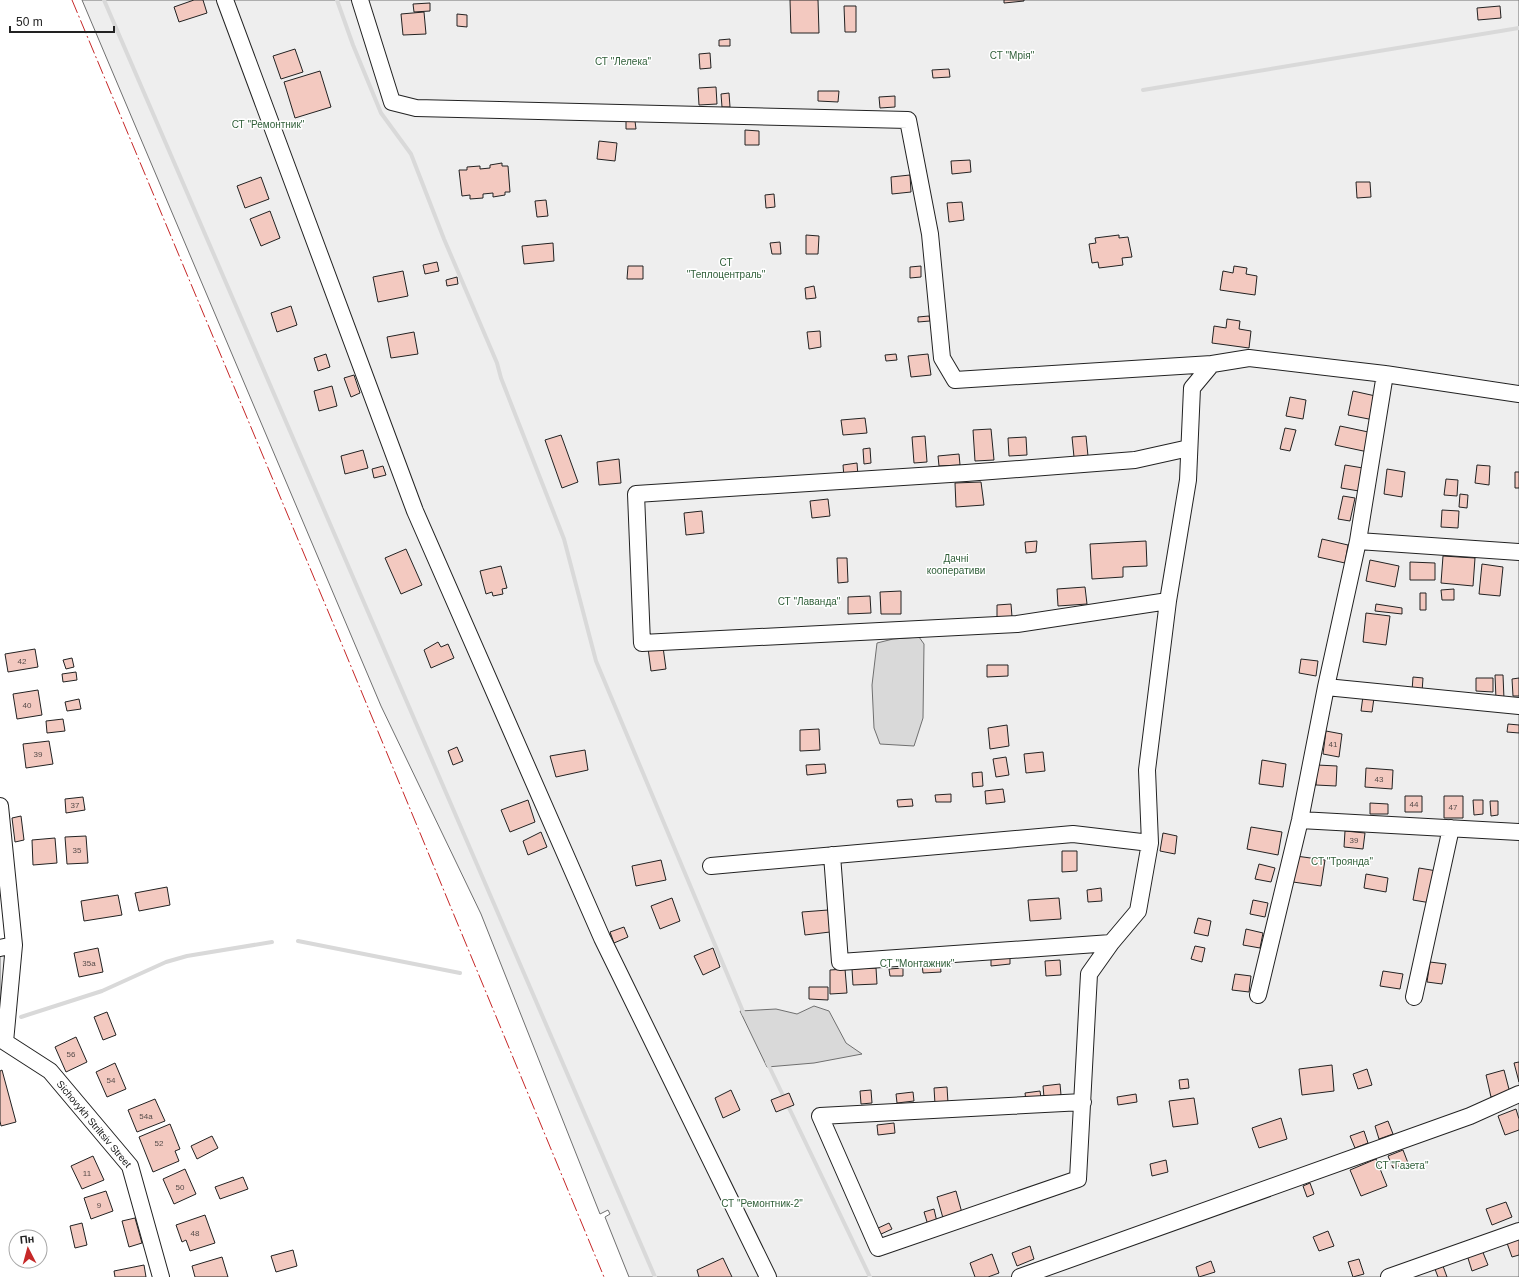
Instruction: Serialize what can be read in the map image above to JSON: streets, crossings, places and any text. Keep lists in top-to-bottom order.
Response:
{
  "streets": {
    "street": ["Sichovykh Striltsiv Street"]
  },
  "parks": [
    "СТ \"Мрія\"",
    "СТ \"Лелека\"",
    "СТ \"Ремонтник\"",
    "СТ \"Теплоцентраль\"",
    "Дачні кооперативи",
    "СТ \"Лаванда\"",
    "СТ \"Троянда\"",
    "СТ \"Монтажник\"",
    "СТ \"Газета\"",
    "СТ \"Ремонтник-2\""
  ],
  "house_numbers": [
    "42",
    "40",
    "41",
    "39",
    "43",
    "44",
    "37",
    "47",
    "39",
    "35",
    "35а",
    "56",
    "54",
    "54а",
    "52",
    "11",
    "50",
    "9",
    "48"
  ],
  "scale_bar": "50 m",
  "north": "top"
}
